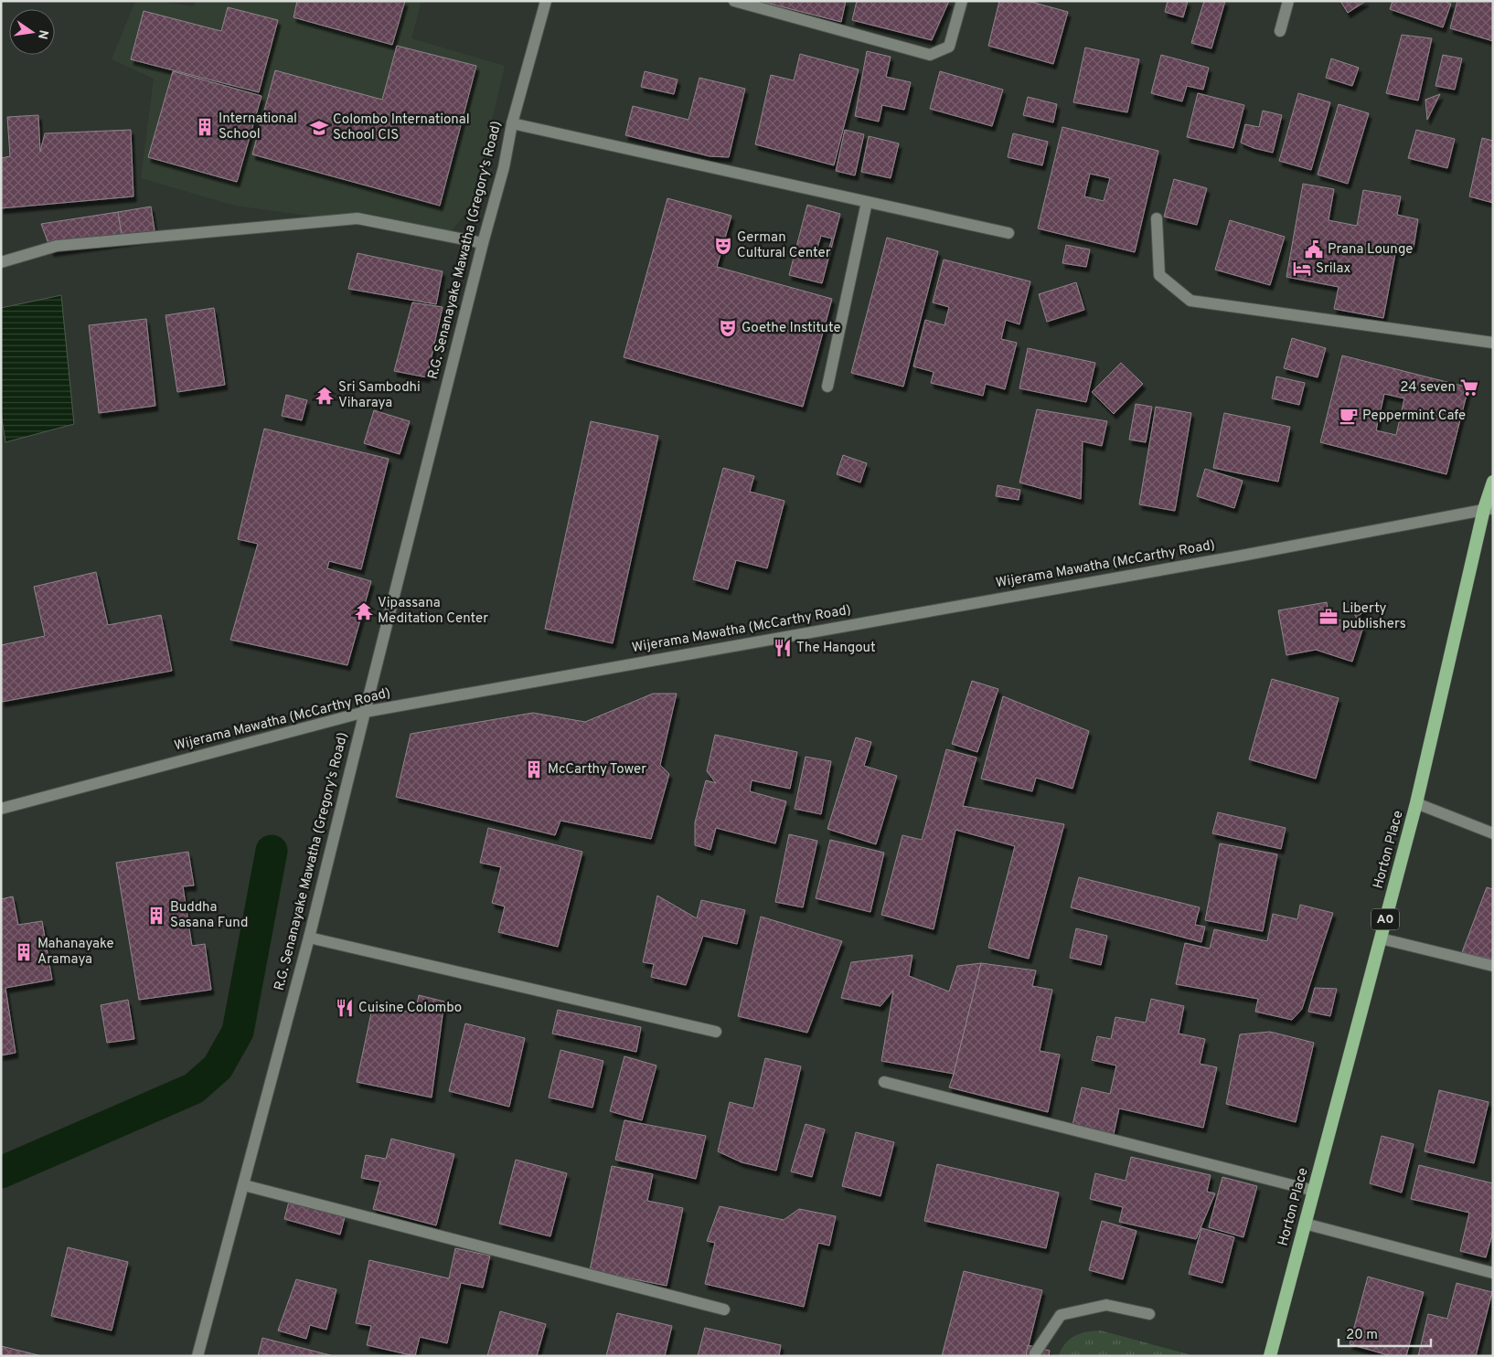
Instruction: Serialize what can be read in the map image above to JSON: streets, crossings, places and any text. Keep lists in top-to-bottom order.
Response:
{
  "streets": {
    "highway": ["Horton Place", "A0"],
    "street": ["R.G. Senanayake Mawatha (Gregory's Road)", "Wijerama Mawatha (McCarthy Road)"]
  },
  "crossings": [
    ["R.G. Senanayake Mawatha (Gregory's Road)", "Wijerama Mawatha (McCarthy Road)"],
    ["Wijerama Mawatha (McCarthy Road)", "Horton Place"]
  ],
  "places": {
    "building": [
      "International School",
      "McCarthy Tower",
      "Buddha Sasana Fund",
      "Mahanayake Aramaya"
    ],
    "school or university": ["Colombo International School CIS"],
    "theatre": ["German Cultural Center", "Goethe Institute"],
    "public building": ["Prana Lounge"],
    "hotel": ["Srilax"],
    "supermarket": ["24 seven"],
    "temple": ["Sri Sambodhi Viharaya", "Vipassana Meditation Center"],
    "cafe": ["Peppermint Cafe"],
    "office": ["Liberty publishers"],
    "restaurant": ["The Hangout", "Cuisine Colombo"]
  },
  "scale_bar": "20 m",
  "north": "right"
}
